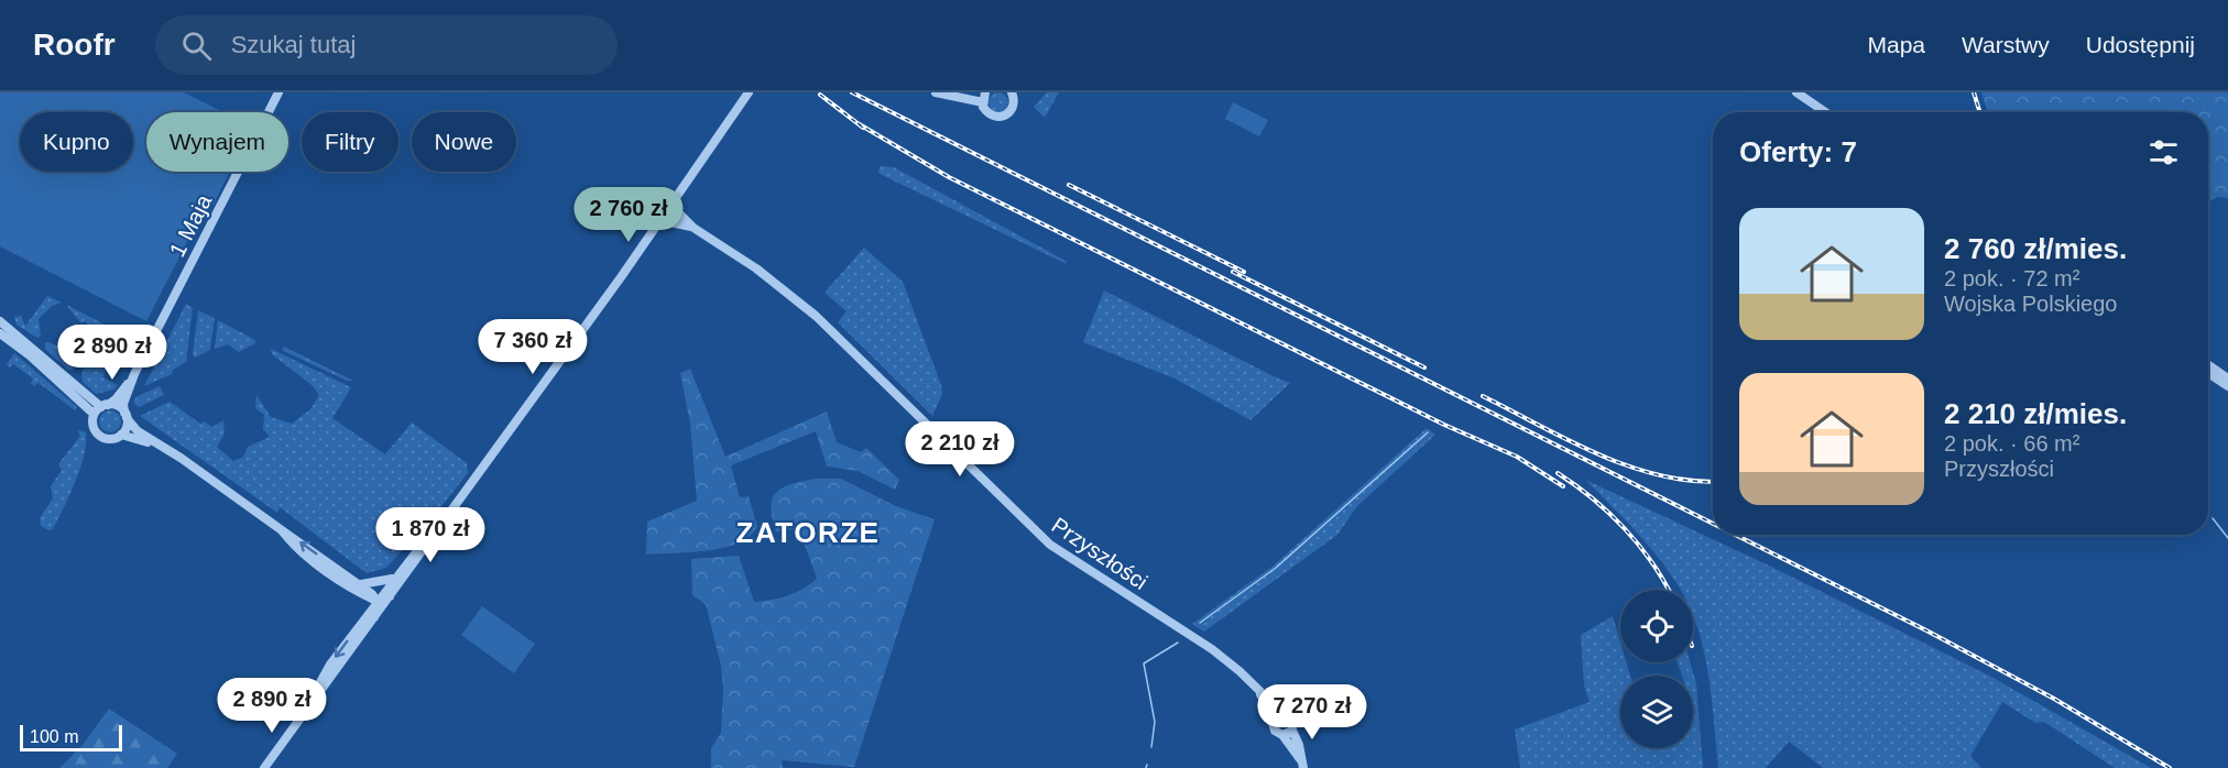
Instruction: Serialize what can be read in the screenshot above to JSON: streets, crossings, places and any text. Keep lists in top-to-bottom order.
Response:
{
  "streets": {
    "street": ["1 Maja", "Przyszłości"]
  },
  "districts": ["ZATORZE"],
  "scale_bar": "100 m",
  "page": {
    "header": "Roofr",
    "search": "Szukaj tutaj",
    "nav": ["Mapa", "Warstwy", "Udostępnij"],
    "chip": [
      "Kupno",
      "Wynajem",
      "Filtry",
      "Nowe"
    ],
    "heading": "Oferty: 7",
    "price": [
      "2 760 zł",
      "7 360 zł",
      "2 890 zł",
      "2 210 zł",
      "1 870 zł",
      "2 890 zł",
      "7 270 zł"
    ],
    "list": [
      {
        "name": "2 760 zł/mies.",
        "note": "2 pok. · 72 m² · Wojska Polskiego"
      },
      {
        "name": "2 210 zł/mies.",
        "note": "2 pok. · 66 m² · Przyszłości"
      }
    ],
    "scale": "100 m"
  }
}
